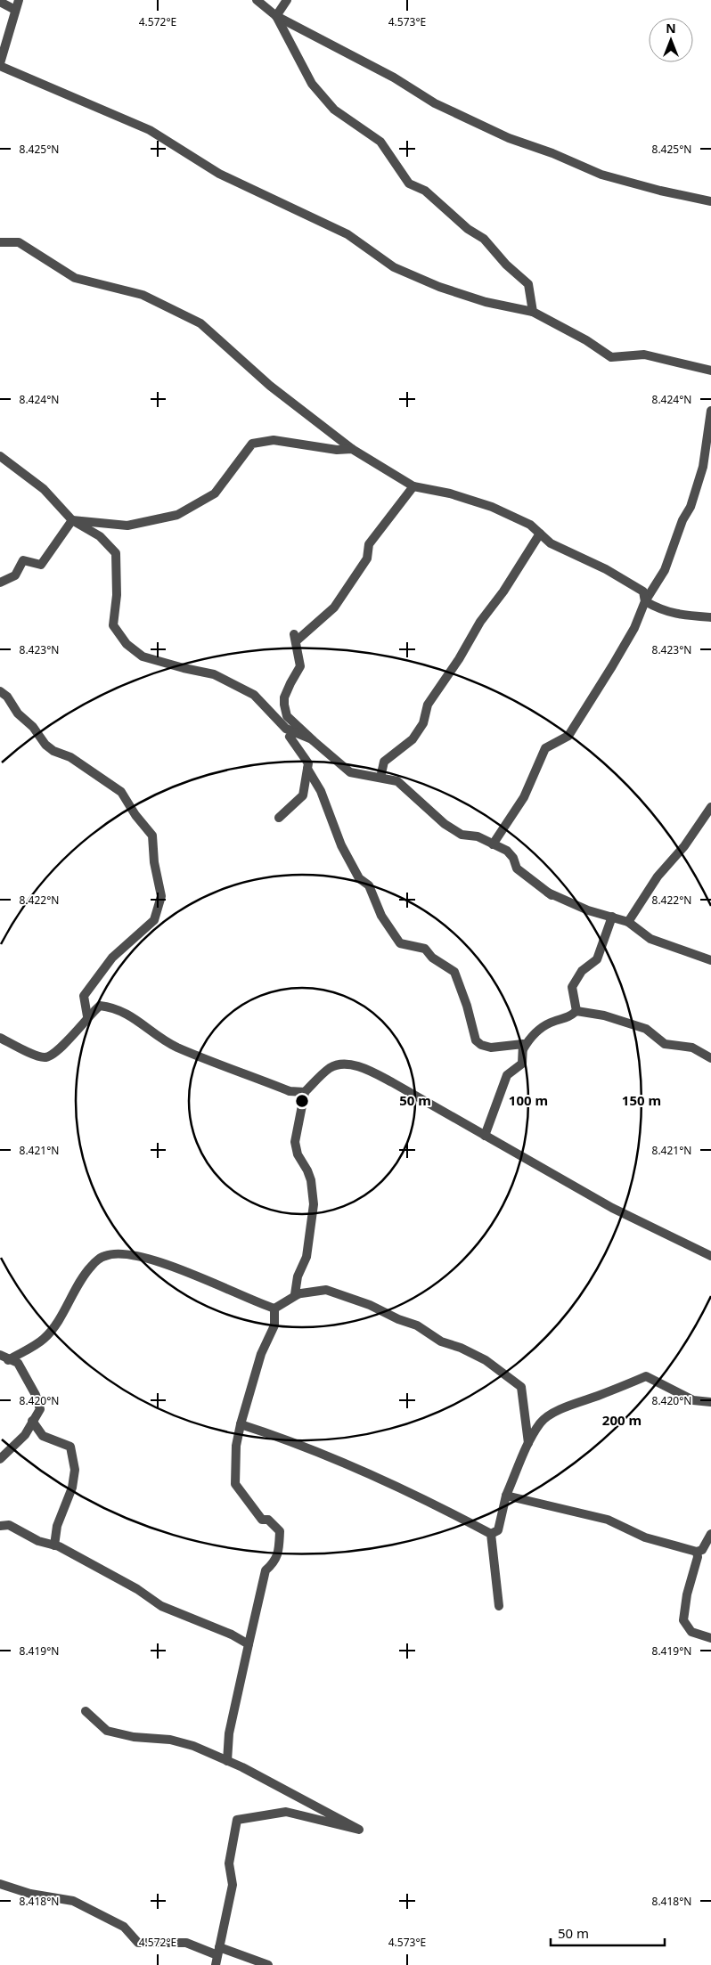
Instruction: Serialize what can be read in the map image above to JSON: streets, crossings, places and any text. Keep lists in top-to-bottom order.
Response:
{
  "scale_bar": "50 m",
  "north": "top",
  "coordinates": [
    "4.572°E",
    "4.573°E",
    "8.425°N",
    "8.424°N",
    "8.423°N",
    "8.422°N",
    "8.421°N",
    "8.420°N",
    "8.419°N",
    "8.418°N"
  ],
  "rings": [
    "50 m",
    "100 m",
    "150 m",
    "200 m"
  ]
}
